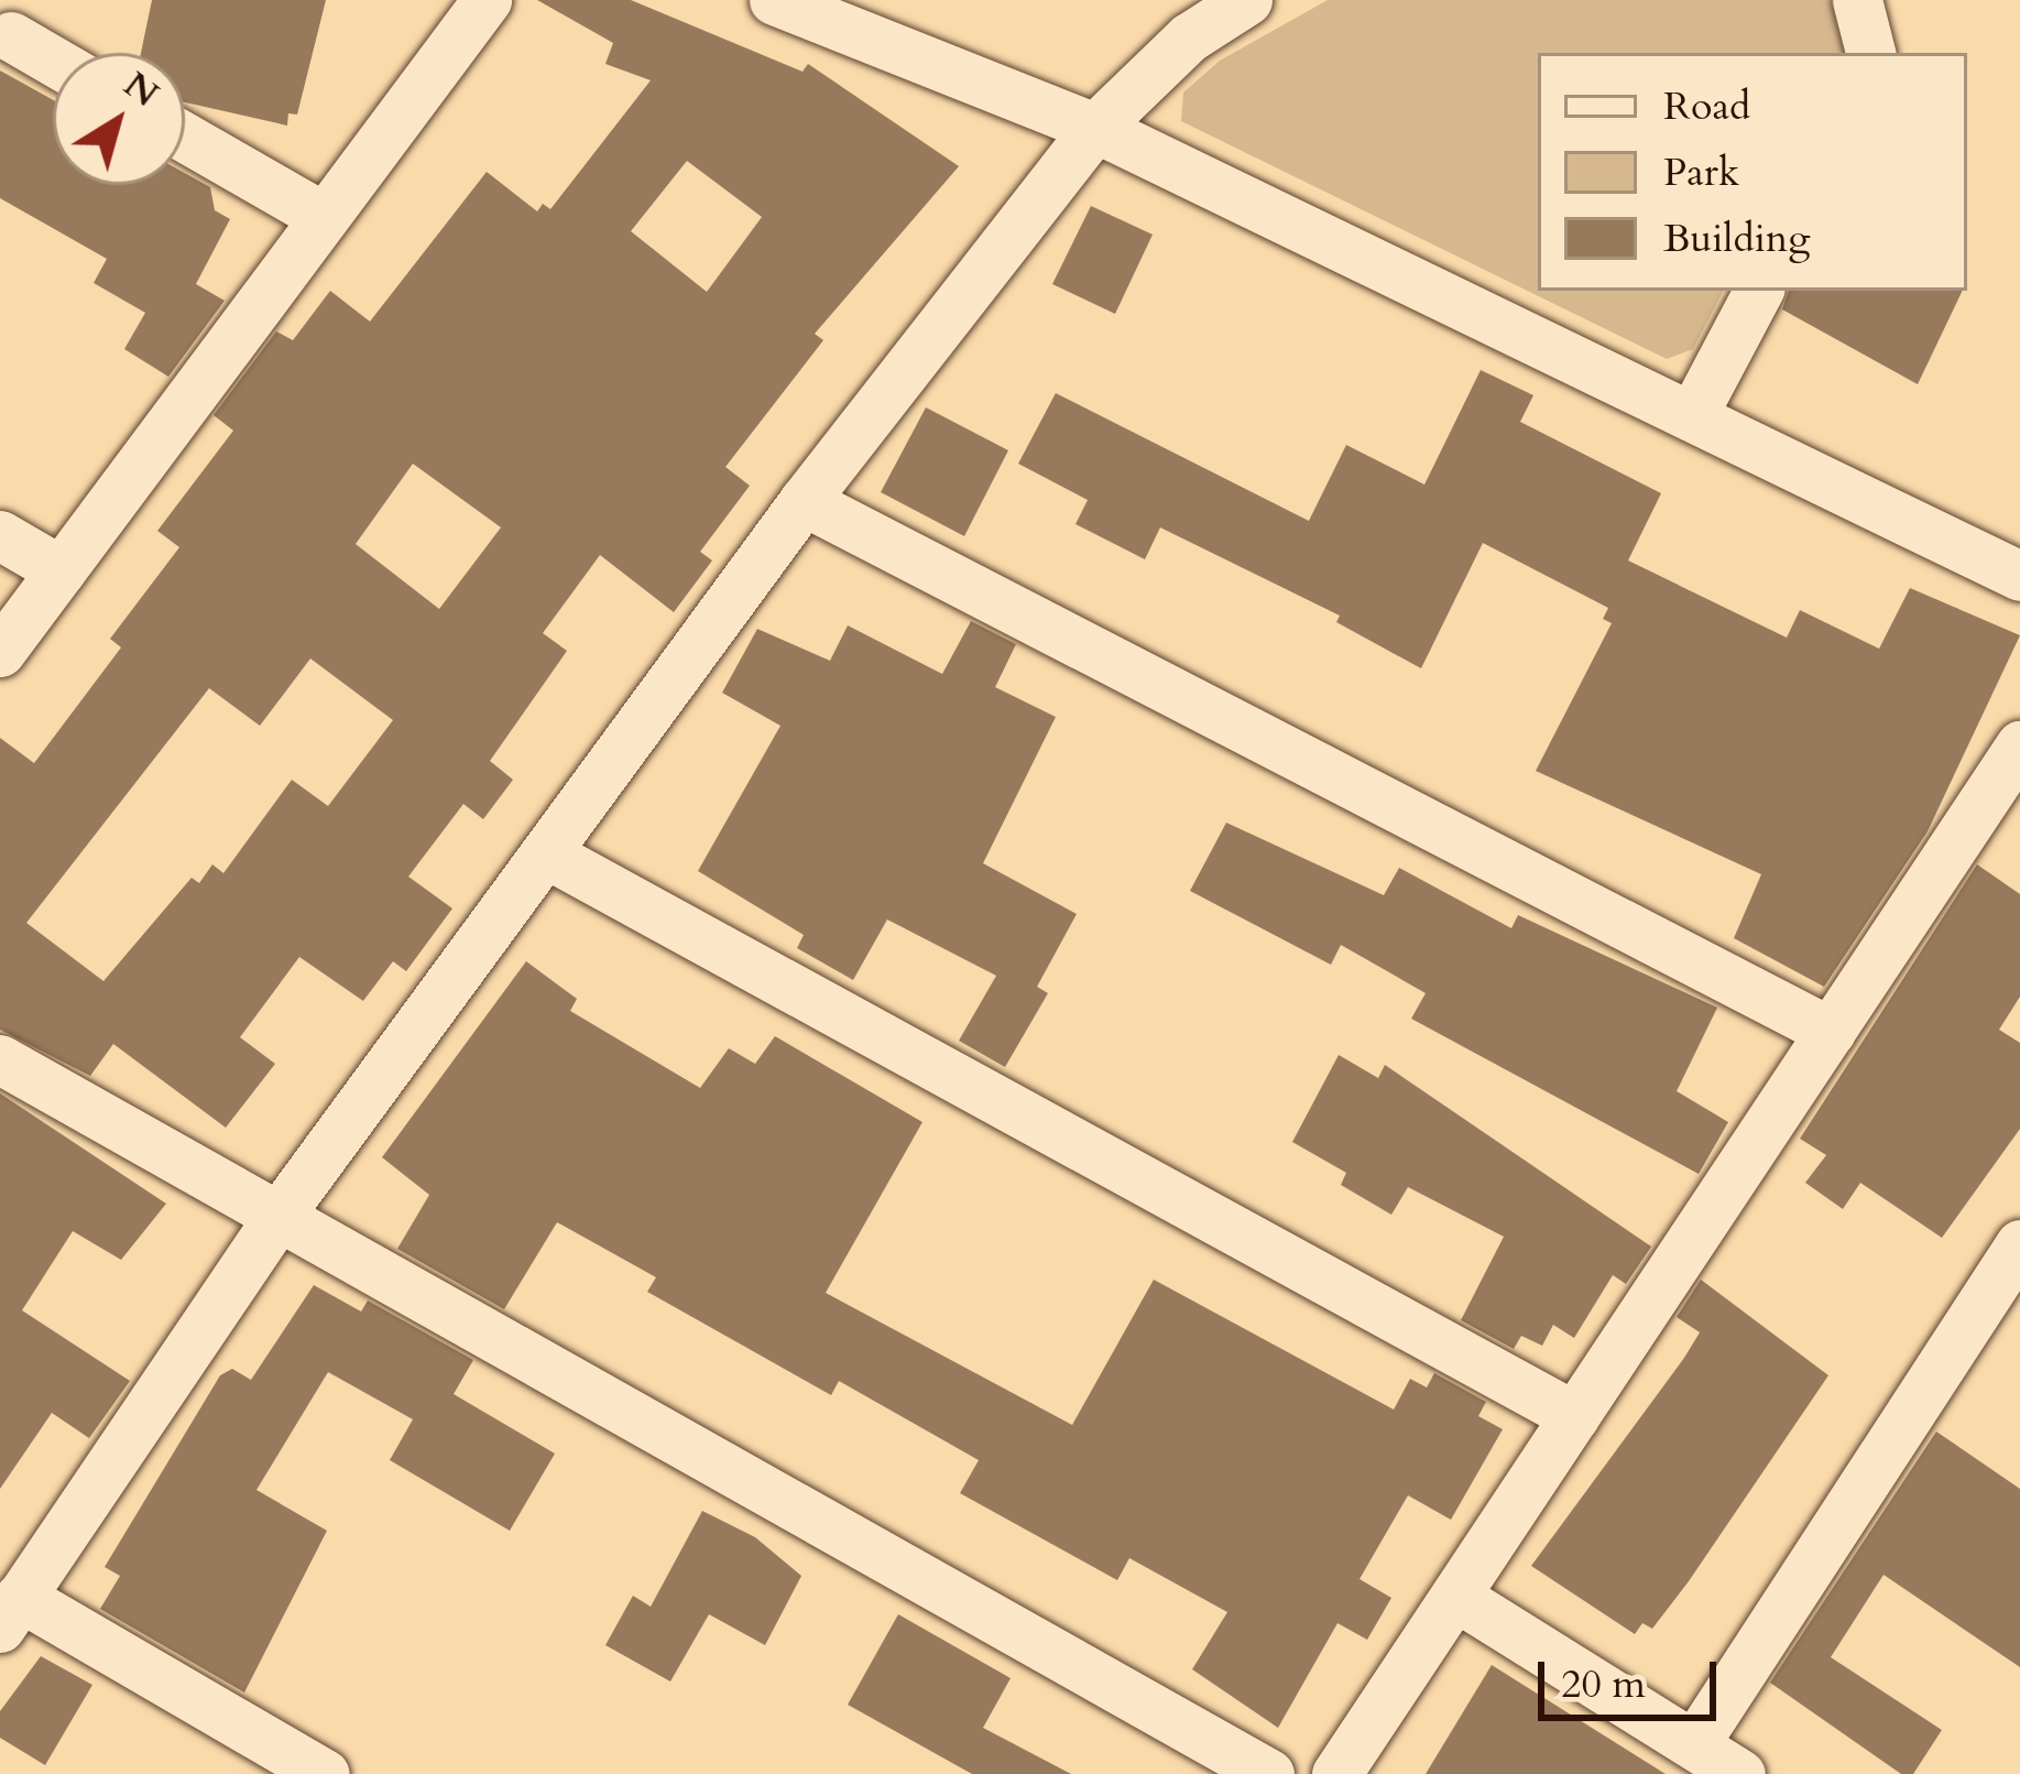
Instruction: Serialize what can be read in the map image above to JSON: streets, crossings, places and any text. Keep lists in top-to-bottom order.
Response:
{
  "legend": ["Road", "Park", "Building"],
  "scale_bar": "20 m",
  "north": "top right"
}
